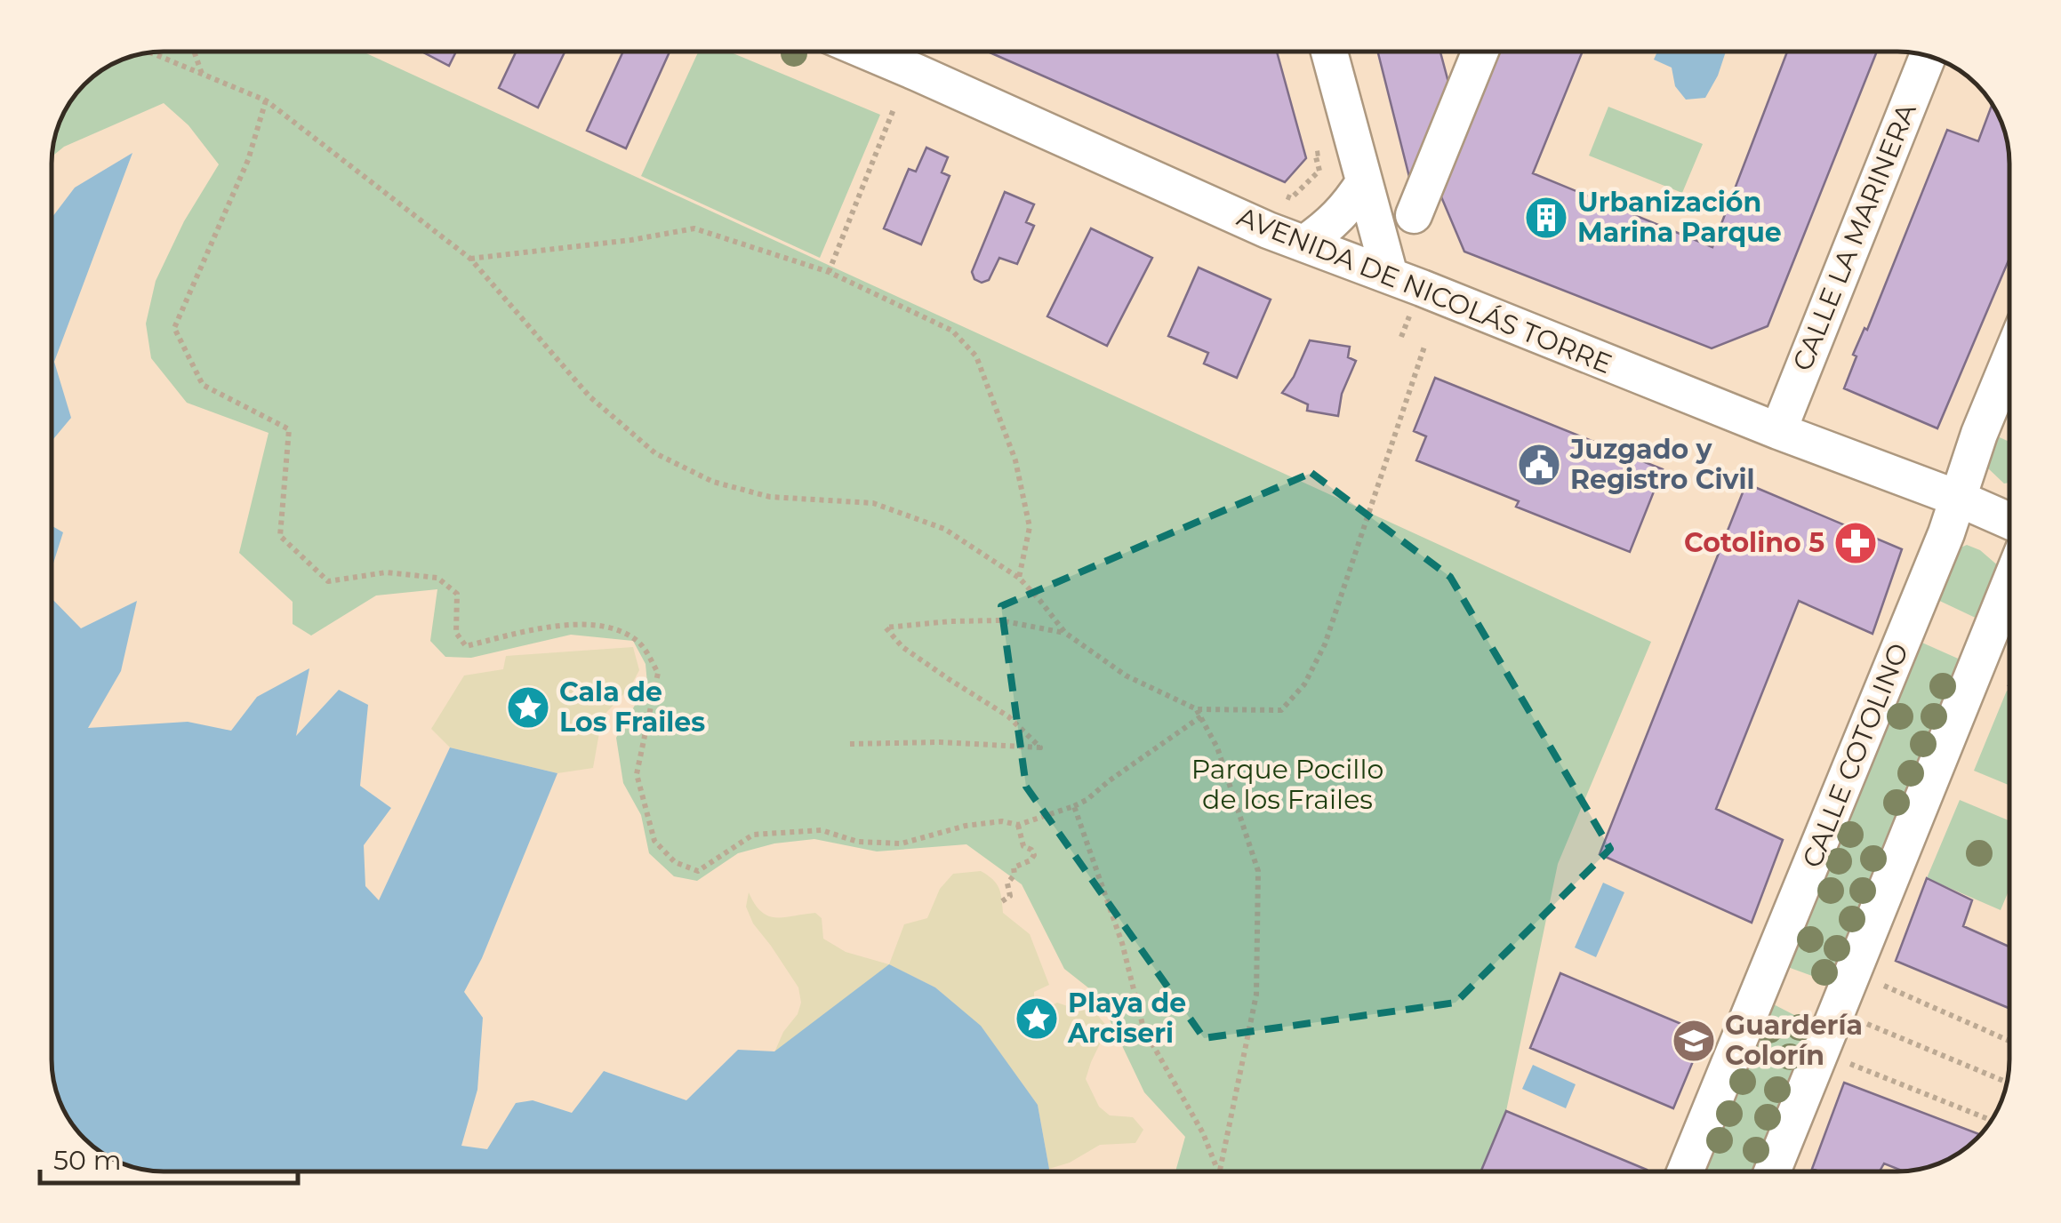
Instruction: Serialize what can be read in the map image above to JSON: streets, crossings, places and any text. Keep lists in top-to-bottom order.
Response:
{
  "streets": {
    "street": ["CALLE LA MARINERA", "AVENIDA DE NICOLÁS TORRE", "CALLE COTOLINO"]
  },
  "crossings": [
    ["CALLE LA MARINERA", "AVENIDA DE NICOLÁS TORRE"],
    ["AVENIDA DE NICOLÁS TORRE", "CALLE COTOLINO"]
  ],
  "parks": ["Parque Pocillo de los Frailes"],
  "places": {
    "building": ["Urbanización Marina Parque"],
    "public building": ["Juzgado y Registro Civil"],
    "pharmacy": ["Cotolino 5"],
    "place": ["Cala de Los Frailes", "Playa de Arciseri"],
    "school or university": ["Guardería Colorín"]
  },
  "scale_bar": "50 m"
}
